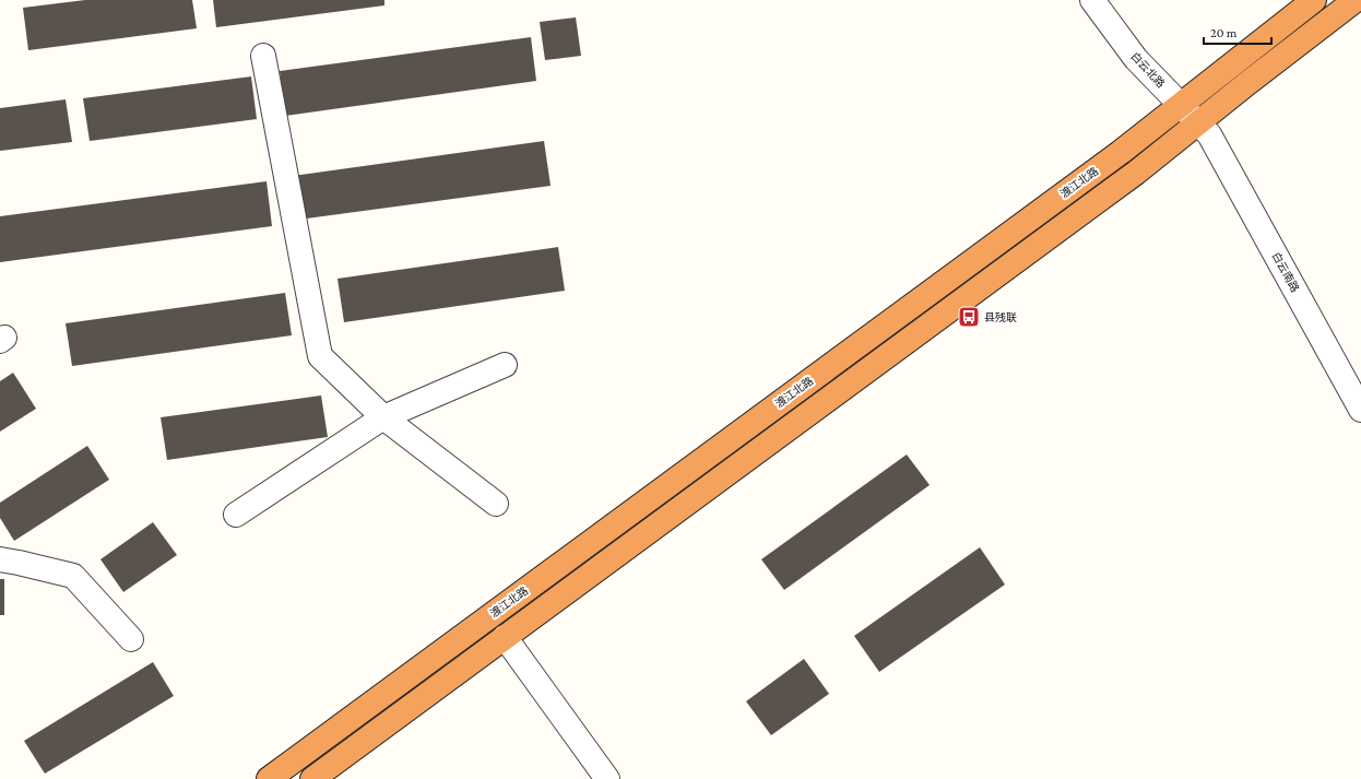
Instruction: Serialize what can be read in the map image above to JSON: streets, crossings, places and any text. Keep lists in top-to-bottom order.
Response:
{
  "streets": {
    "highway": ["渡江北路"],
    "street": ["白云北路", "白云南路"]
  },
  "crossings": [
    ["白云北路", "渡江北路"],
    ["白云北路", "白云南路"]
  ],
  "places": {
    "bus stop": ["县残联"]
  },
  "scale_bar": "20 m"
}
